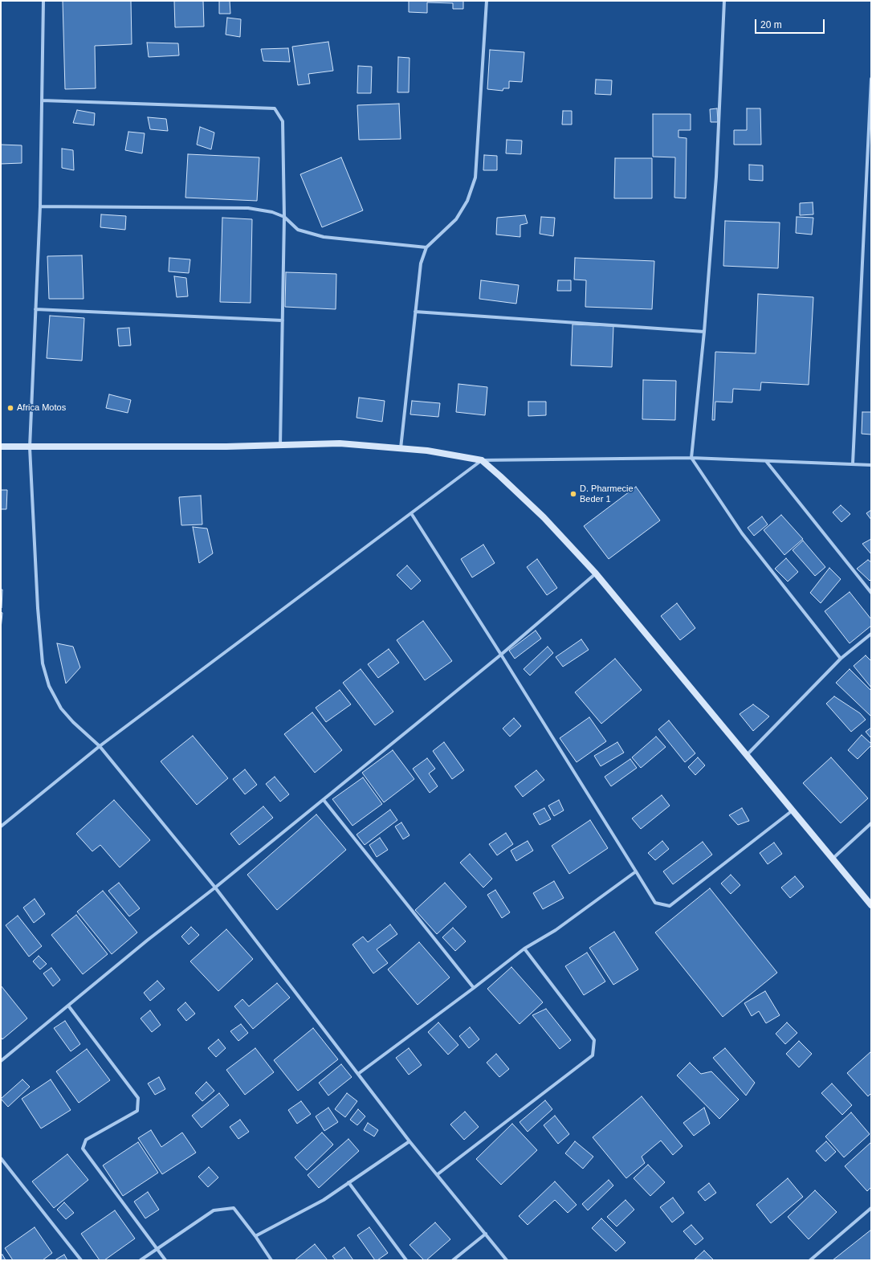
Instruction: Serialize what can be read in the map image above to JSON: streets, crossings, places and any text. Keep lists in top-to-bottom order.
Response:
{
  "places": ["Africa Motos", "D. Pharmecie Beder 1"],
  "scale_bar": "20 m"
}
